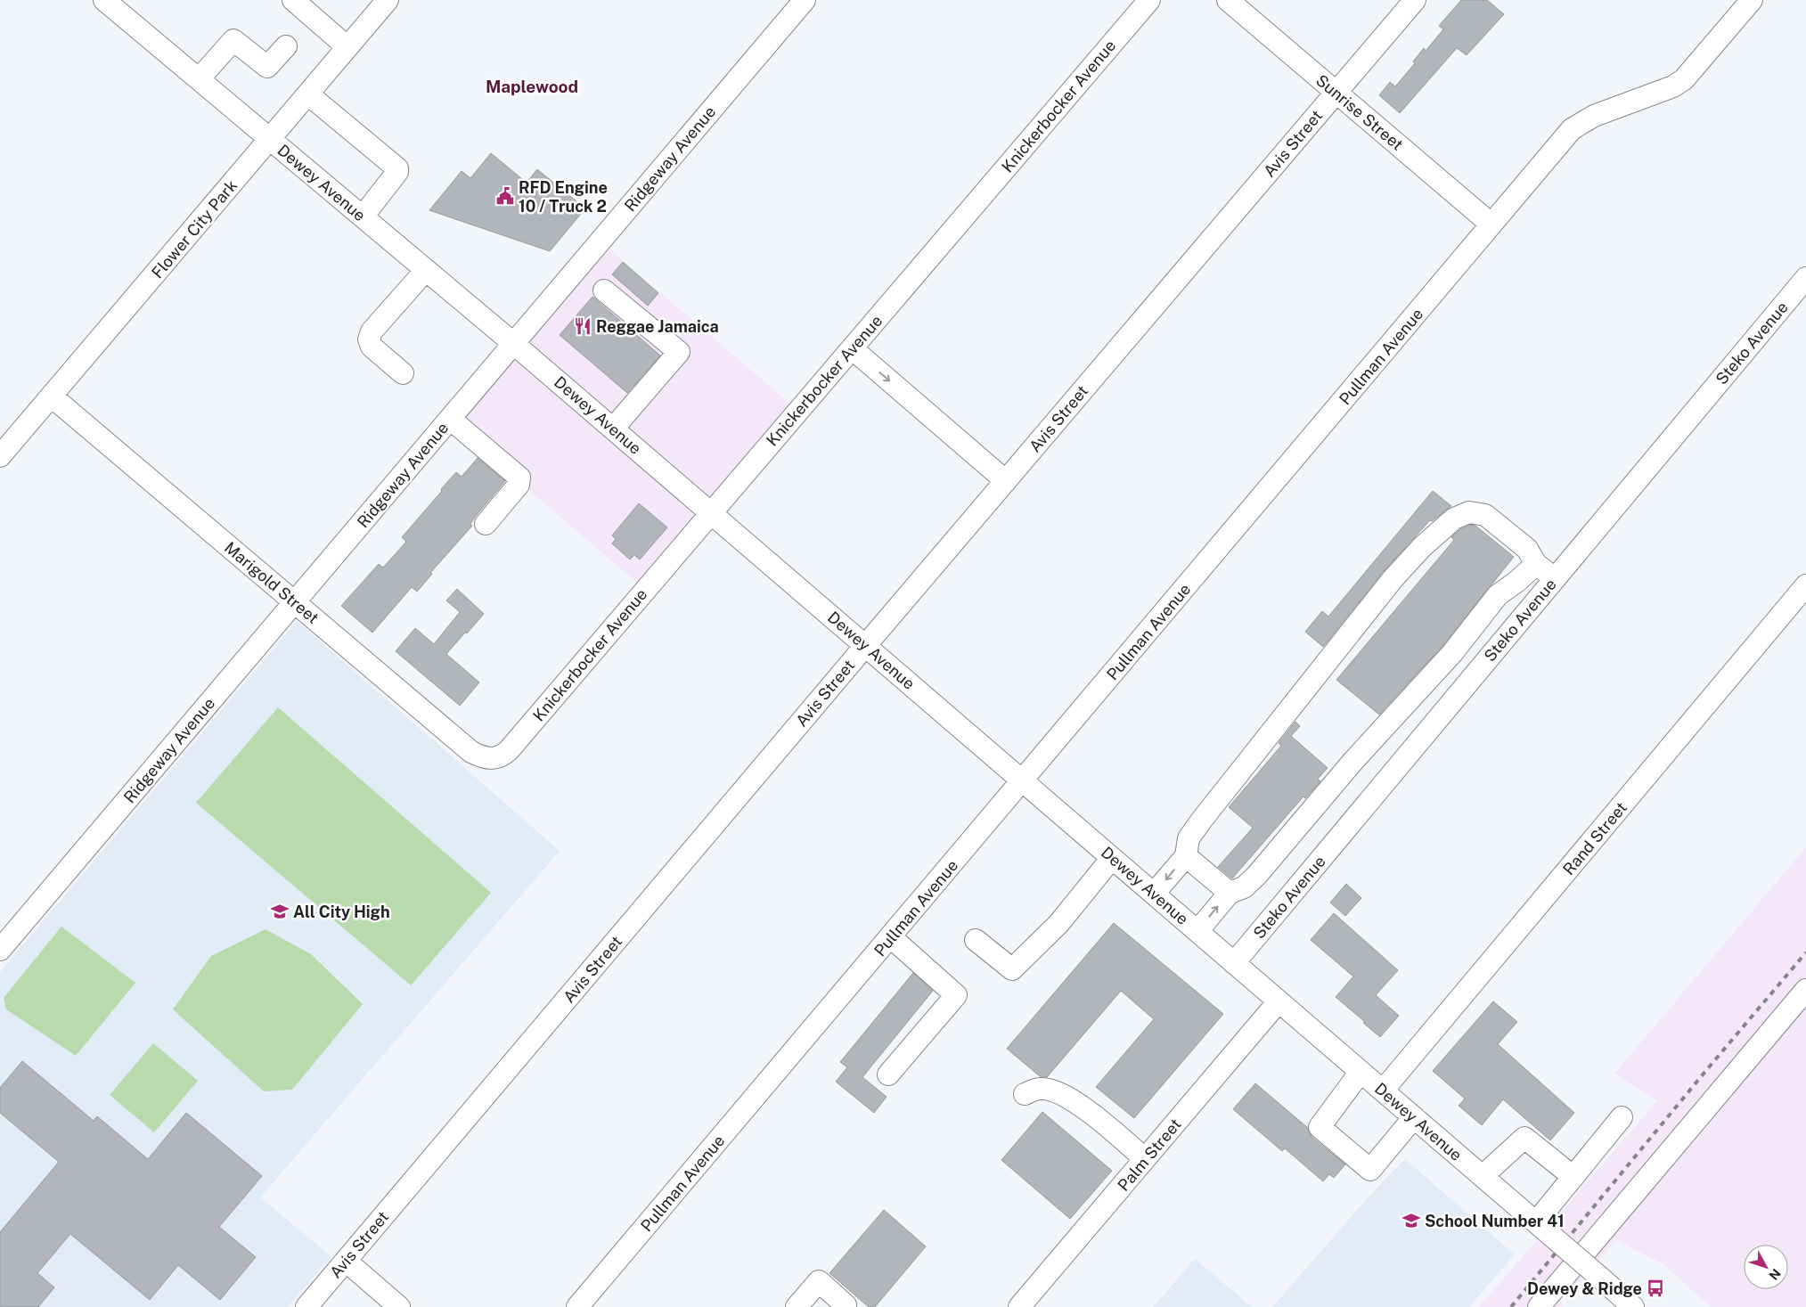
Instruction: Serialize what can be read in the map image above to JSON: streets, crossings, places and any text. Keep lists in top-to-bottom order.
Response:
{
  "streets": {
    "street": [
      "Knickerbocker Avenue",
      "Sunrise Street",
      "Avis Street",
      "Ridgeway Avenue",
      "Dewey Avenue",
      "Flower City Park",
      "Steko Avenue",
      "Pullman Avenue",
      "Marigold Street",
      "Rand Street",
      "Palm Street"
    ]
  },
  "crossings": [
    ["Knickerbocker Avenue", "Dewey Avenue"],
    ["Knickerbocker Avenue", "Marigold Street"],
    ["Sunrise Street", "Avis Street"],
    ["Sunrise Street", "Pullman Avenue"],
    ["Avis Street", "Dewey Avenue"],
    ["Ridgeway Avenue", "Dewey Avenue"],
    ["Ridgeway Avenue", "Marigold Street"],
    ["Dewey Avenue", "Flower City Park"],
    ["Dewey Avenue", "Steko Avenue"],
    ["Dewey Avenue", "Pullman Avenue"],
    ["Dewey Avenue", "Rand Street"],
    ["Dewey Avenue", "Palm Street"],
    ["Flower City Park", "Marigold Street"]
  ],
  "districts": ["Maplewood"],
  "places": {
    "public building": ["RFD Engine 10 / Truck 2"],
    "restaurant": ["Reggae Jamaica"],
    "school or university": ["All City High", "School Number 41"],
    "bus stop": ["Dewey & Ridge"]
  },
  "north": "bottom right"
}
